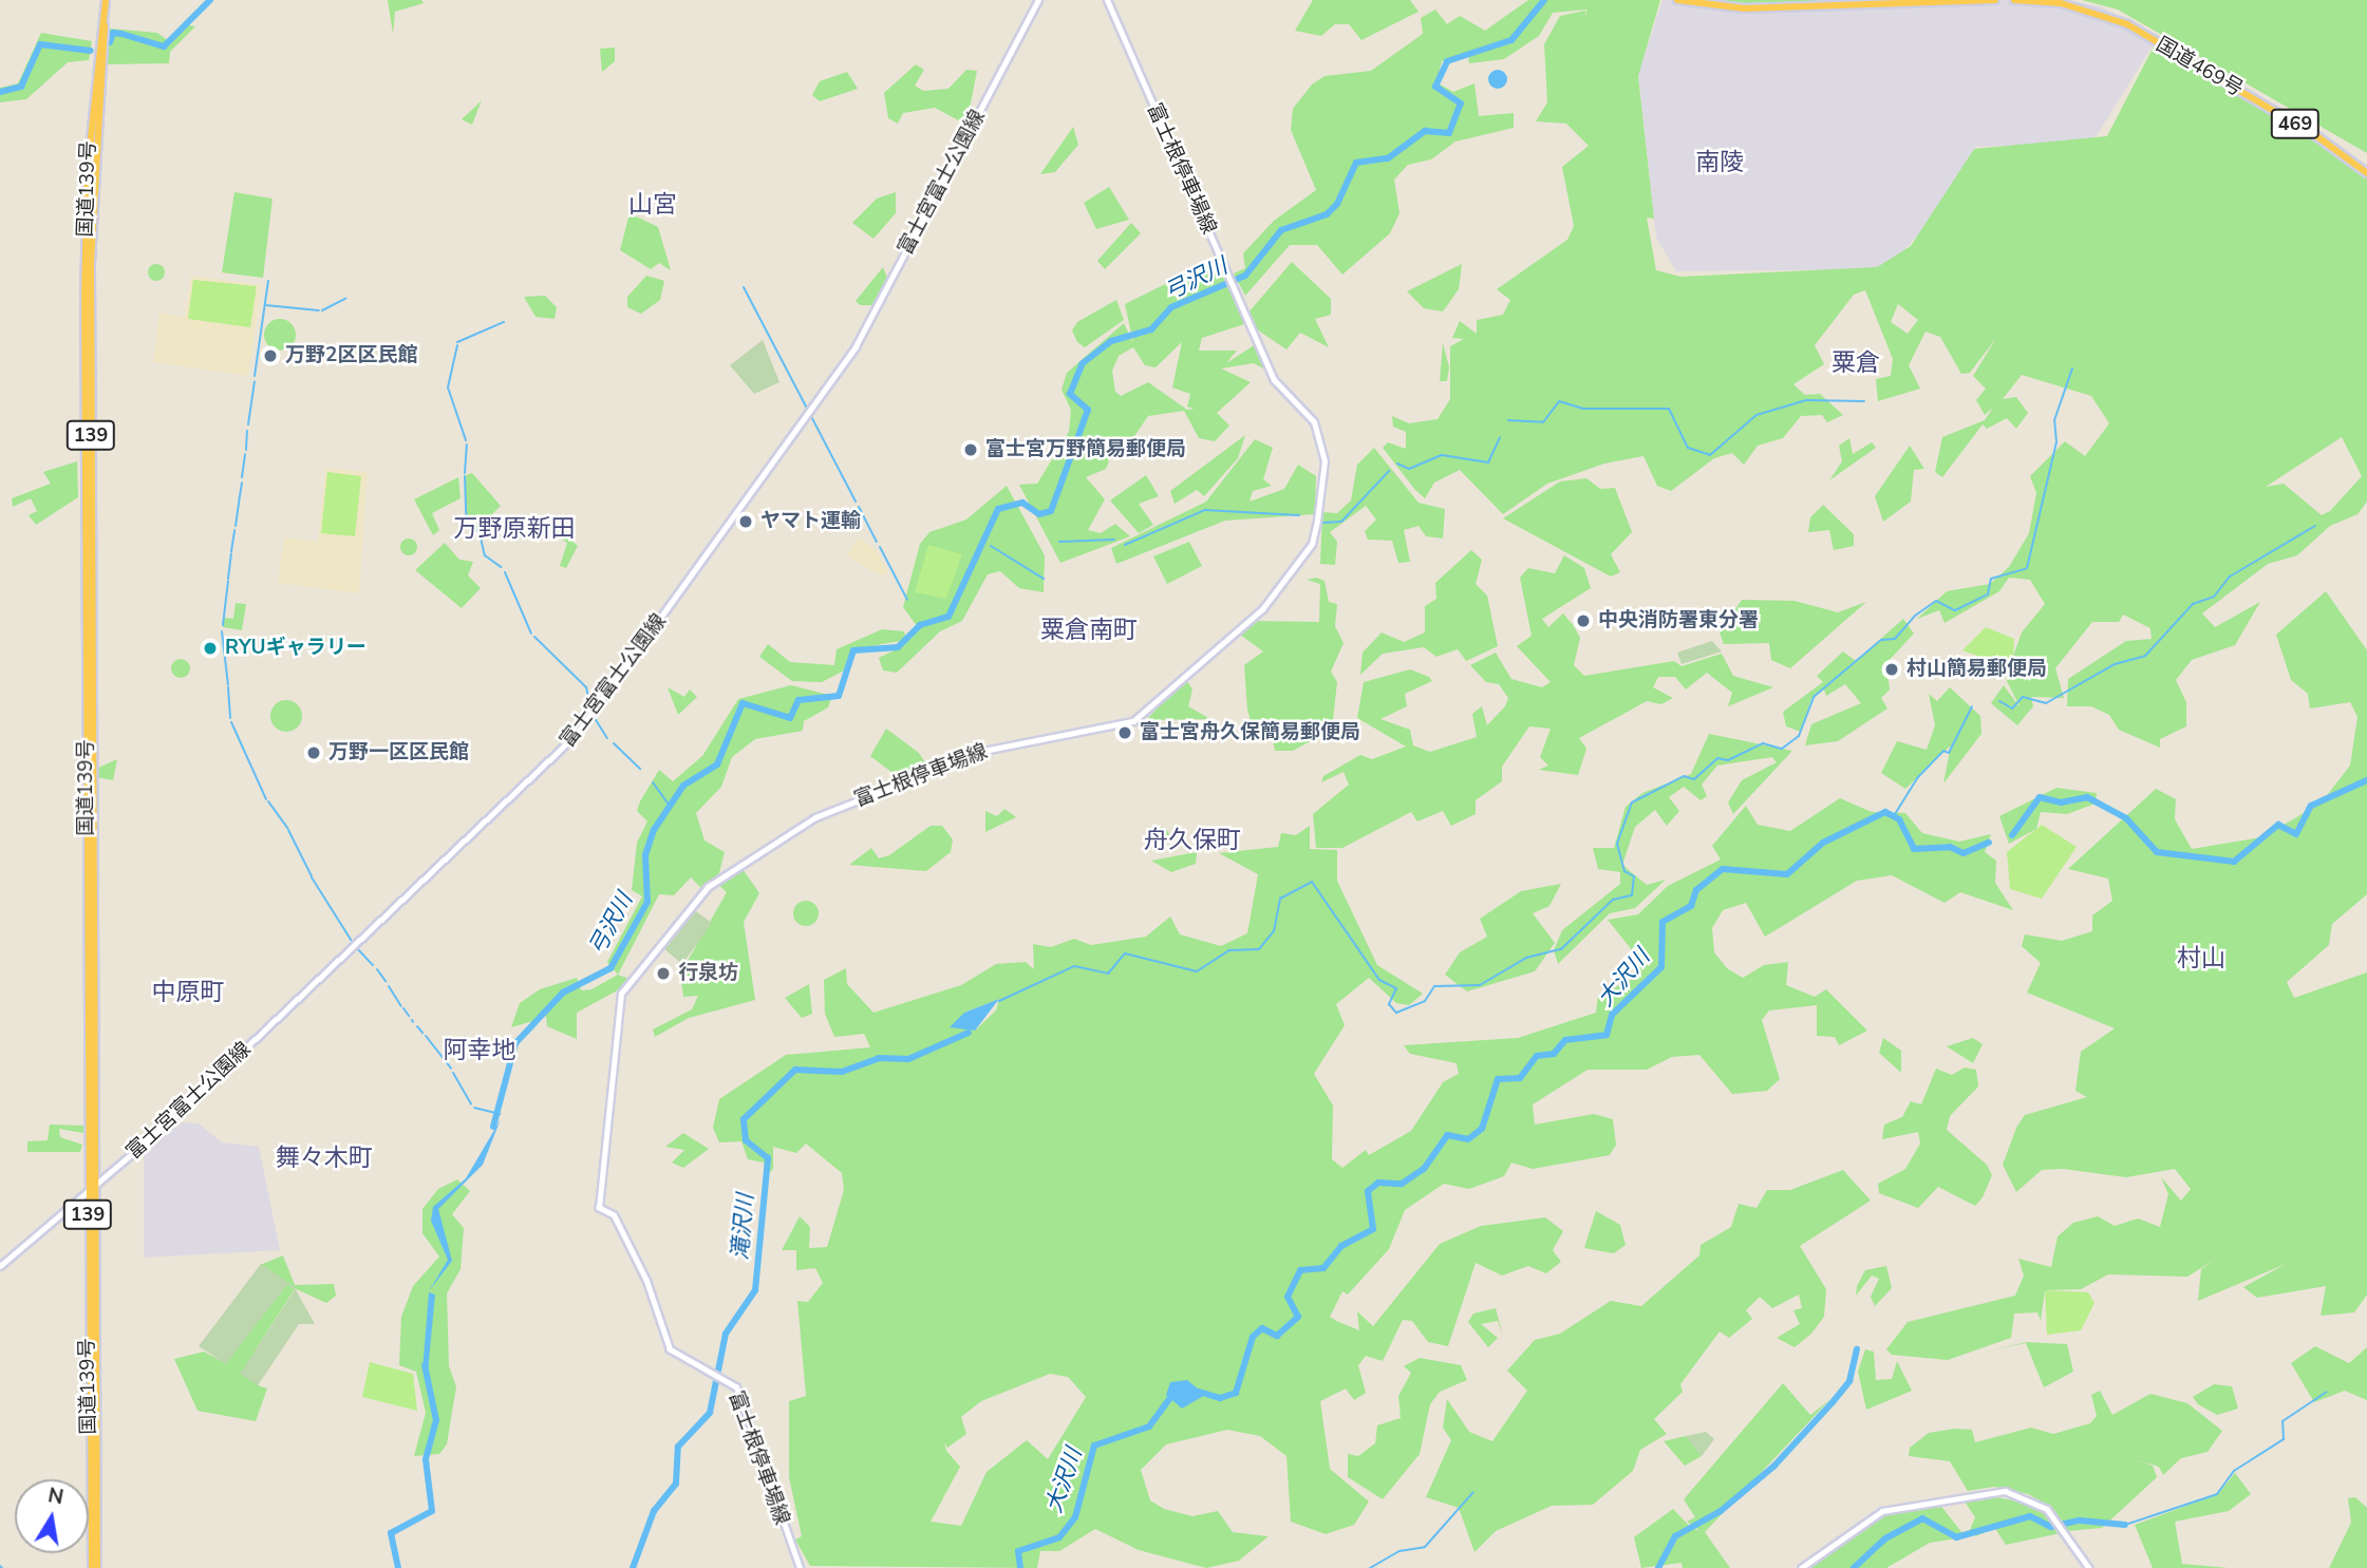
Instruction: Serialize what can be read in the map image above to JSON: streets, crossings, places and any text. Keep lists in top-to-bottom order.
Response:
{
  "streets": {
    "highway": [
      "国道469号",
      "469",
      "国道139号",
      "139"
    ],
    "main road": ["富士根停車場線", "富士宮富士公園線"]
  },
  "crossings": [
    ["富士宮富士公園線", "国道139号"]
  ],
  "districts": [
    "南陵",
    "山宮",
    "粟倉",
    "万野原新田",
    "粟倉南町",
    "舟久保町",
    "村山",
    "中原町",
    "阿幸地",
    "舞々木町"
  ],
  "water": ["弓沢川", "大沢川", "滝沢川"],
  "places": [
    "万野2区区民館",
    "富士宮万野簡易郵便局",
    "ヤマト運輸",
    "中央消防署東分署",
    "RYUギャラリー",
    "村山簡易郵便局",
    "富士宮舟久保簡易郵便局",
    "万野一区区民館",
    "行泉坊"
  ],
  "north": "top"
}
